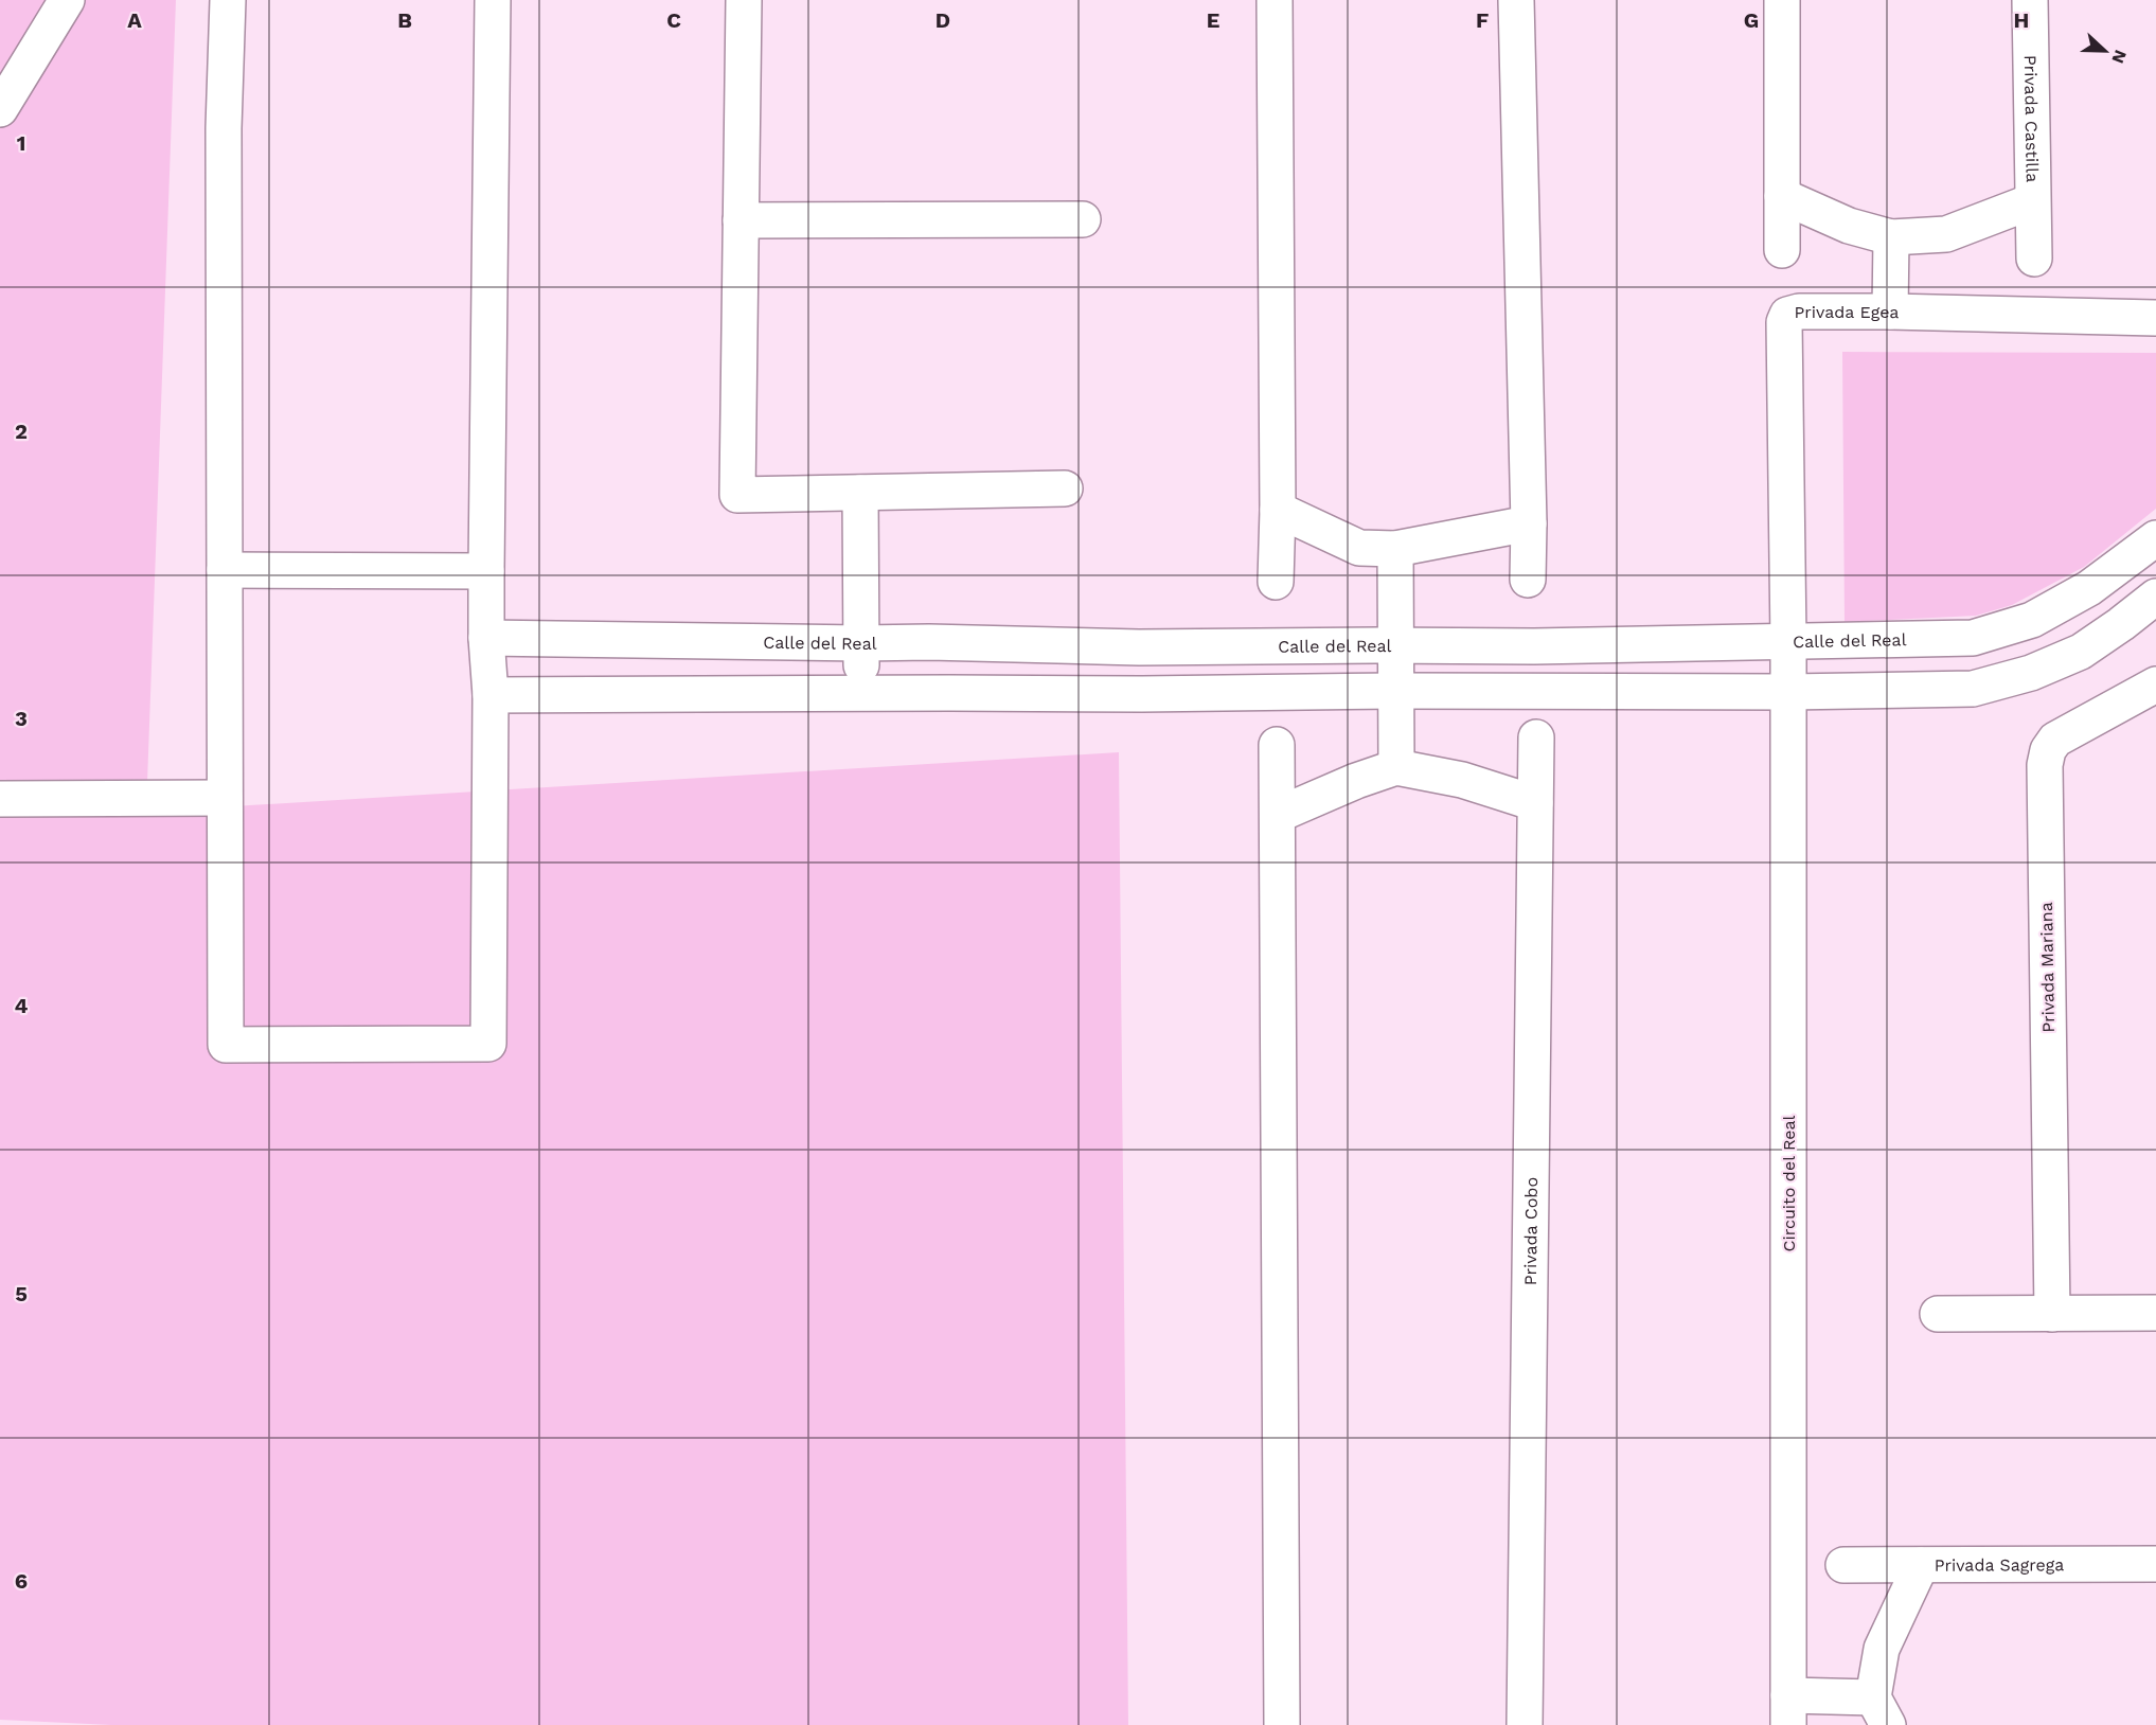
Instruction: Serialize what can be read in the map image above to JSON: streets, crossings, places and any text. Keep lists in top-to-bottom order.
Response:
{
  "streets": {
    "street": [
      "Privada Castilla",
      "Privada Egea",
      "Calle del Real",
      "Privada Mariana",
      "Circuito del Real",
      "Privada Cobo",
      "Privada Sagrega"
    ]
  },
  "crossings": [
    ["Privada Egea", "Calle del Real"],
    ["Privada Egea", "Circuito del Real"],
    ["Calle del Real", "Circuito del Real"]
  ],
  "north": "right",
  "grid": {
    "columns": [
      "A",
      "B",
      "C",
      "D",
      "E",
      "F",
      "G",
      "H"
    ],
    "rows": [
      "1",
      "2",
      "3",
      "4",
      "5",
      "6"
    ]
  }
}
